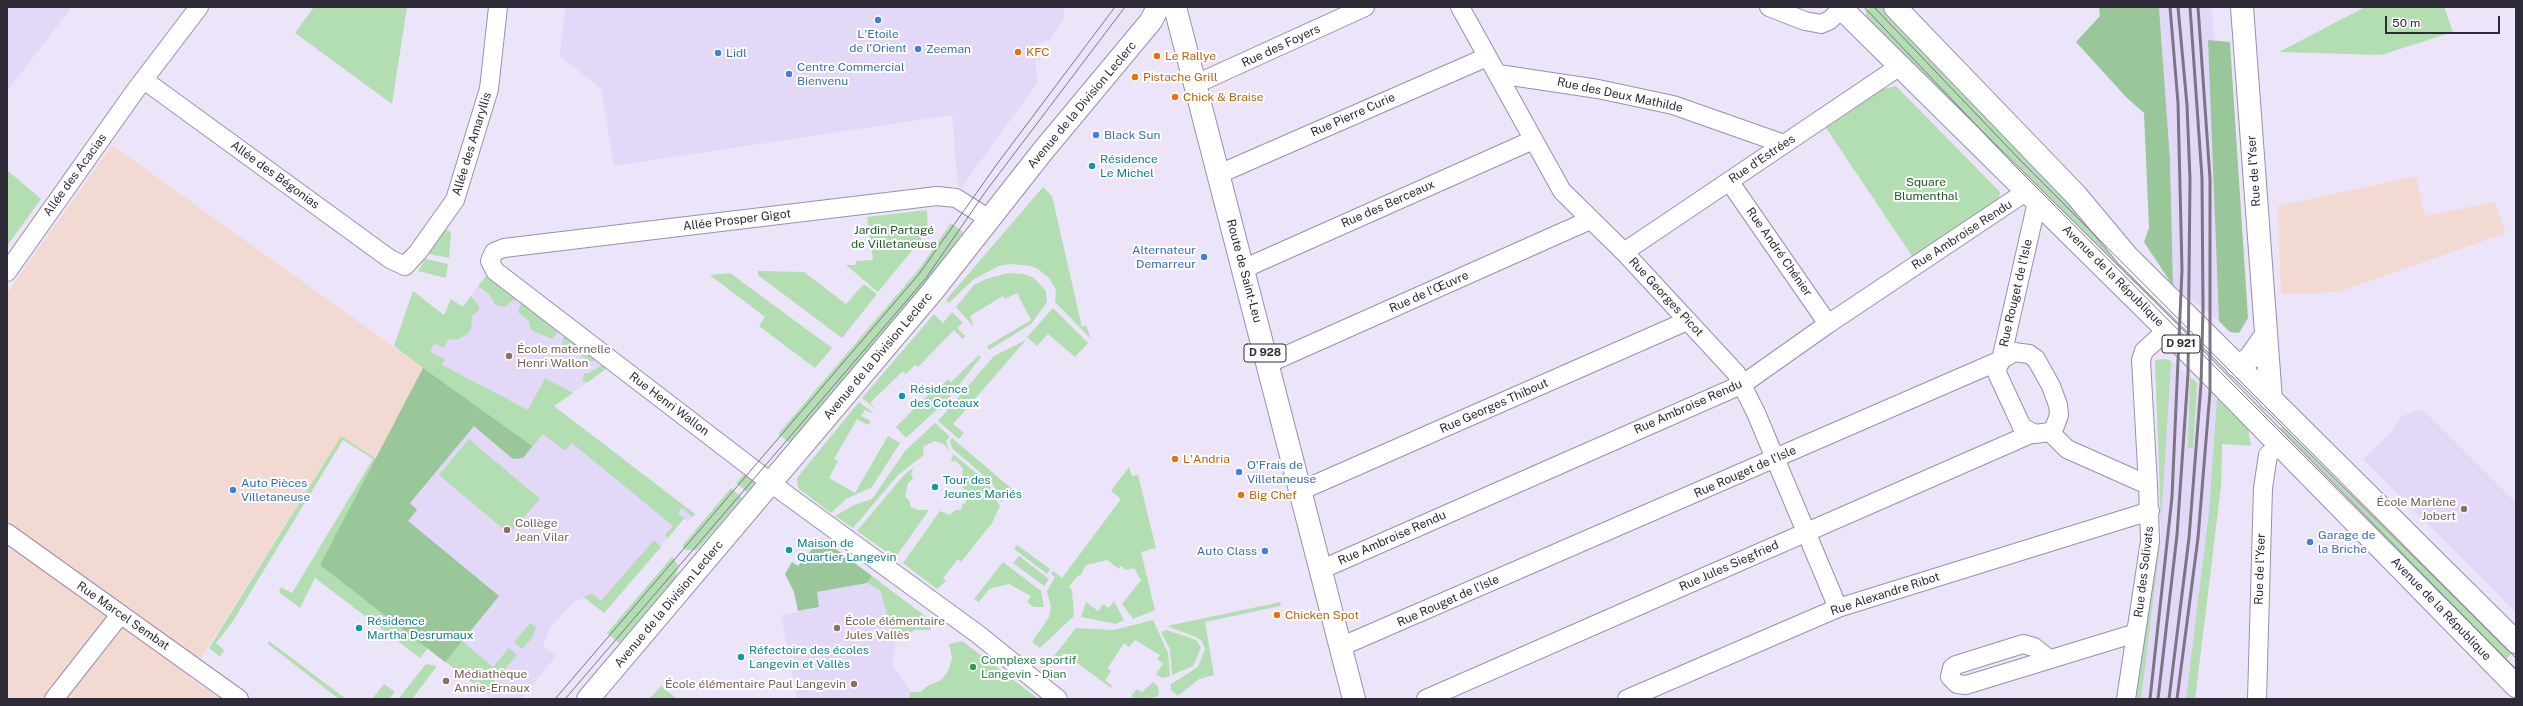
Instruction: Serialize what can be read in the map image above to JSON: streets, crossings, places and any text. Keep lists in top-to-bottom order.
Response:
{
  "streets": {
    "main road": [
      "Avenue de la Division Leclerc",
      "Rue de l'Yser",
      "Route de Saint-Leu",
      "Avenue de la République",
      "D 921",
      "D 928"
    ],
    "street": [
      "Rue des Foyers",
      "Rue des Deux Mathilde",
      "Rue Pierre Curie",
      "Allée des Amaryllis",
      "Rue d'Estrées",
      "Allée des Acacias",
      "Allée des Bégonias",
      "Rue des Berceaux",
      "Allée Prosper Gigot",
      "Rue Ambroise Rendu",
      "Rue André Chénier",
      "Rue de l'Œuvre",
      "Rue Rouget de l'Isle",
      "Rue Georges Picot",
      "Rue Henri Wallon",
      "Rue Georges Thibout",
      "Rue Jules Siegfried",
      "Rue des Solivats",
      "Rue Alexandre Ribot",
      "Rue Marcel Sembat"
    ]
  },
  "crossings": [
    ["Rue des Foyers", "Route de Saint-Leu"],
    ["Rue des Deux Mathilde", "Rue d'Estrées"],
    ["Rue des Deux Mathilde", "Rue Georges Picot"],
    ["Avenue de la Division Leclerc", "Allée Prosper Gigot"],
    ["Avenue de la Division Leclerc", "D 928"],
    ["Avenue de la Division Leclerc", "Rue Henri Wallon"],
    ["Rue Pierre Curie", "Route de Saint-Leu"],
    ["Rue Pierre Curie", "Rue Georges Picot"],
    ["Allée des Amaryllis", "Allée des Bégonias"],
    ["Rue d'Estrées", "Rue André Chénier"],
    ["Rue d'Estrées", "Avenue de la République"],
    ["Rue d'Estrées", "Rue Georges Picot"],
    ["Rue de l'Yser", "Avenue de la République"],
    ["Allée des Acacias", "Allée des Bégonias"],
    ["Rue des Berceaux", "Route de Saint-Leu"],
    ["Rue des Berceaux", "Rue Georges Picot"],
    ["Allée Prosper Gigot", "Rue Henri Wallon"],
    ["Rue Ambroise Rendu", "Rue André Chénier"],
    ["Rue Ambroise Rendu", "Route de Saint-Leu"],
    ["Rue Ambroise Rendu", "Avenue de la République"],
    ["Rue Ambroise Rendu", "Rue Rouget de l'Isle"],
    ["Rue Ambroise Rendu", "Rue Georges Picot"],
    ["Route de Saint-Leu", "Rue de l'Œuvre"],
    ["Route de Saint-Leu", "Rue Rouget de l'Isle"],
    ["Route de Saint-Leu", "D 928"],
    ["Route de Saint-Leu", "Rue Georges Thibout"],
    ["Avenue de la République", "Rue Rouget de l'Isle"],
    ["Avenue de la République", "Rue des Solivats"],
    ["Rue de l'Œuvre", "Rue Georges Picot"],
    ["Rue Rouget de l'Isle", "Rue Georges Picot"],
    ["Rue Georges Picot", "Rue Georges Thibout"],
    ["Rue Georges Picot", "Rue Jules Siegfried"],
    ["Rue Georges Picot", "Rue Alexandre Ribot"],
    ["Rue des Solivats", "Rue Alexandre Ribot"]
  ],
  "parks": ["Square Blumenthal", "Jardin Partagé de Villetaneuse"],
  "places": [
    "L'Etoile de l'Orient",
    "Zeeman",
    "KFC",
    "Lidl",
    "Le Rallye",
    "Centre Commercial Bienvenu",
    "Pistache Grill",
    "Chick & Braise",
    "Black Sun",
    "Résidence Le Michel",
    "Alternateur Demarreur",
    "École maternelle Henri Wallon",
    "Résidence des Coteaux",
    "L'Andria",
    "O'Frais de Villetaneuse",
    "Tour des Jeunes Mariés",
    "Auto Pièces Villetaneuse",
    "Big Chef",
    "École Marlène Jobert",
    "Collège Jean Vilar",
    "Garage de la Briche",
    "Maison de Quartier Langevin",
    "Auto Class",
    "Chicken Spot",
    "Résidence Martha Desrumaux",
    "École élémentaire Jules Vallès",
    "Réfectoire des écoles Langevin et Vallès",
    "Complexe sportif Langevin - Dian",
    "Médiathèque Annie-Ernaux",
    "École élémentaire Paul Langevin"
  ],
  "scale_bar": "50 m"
}
